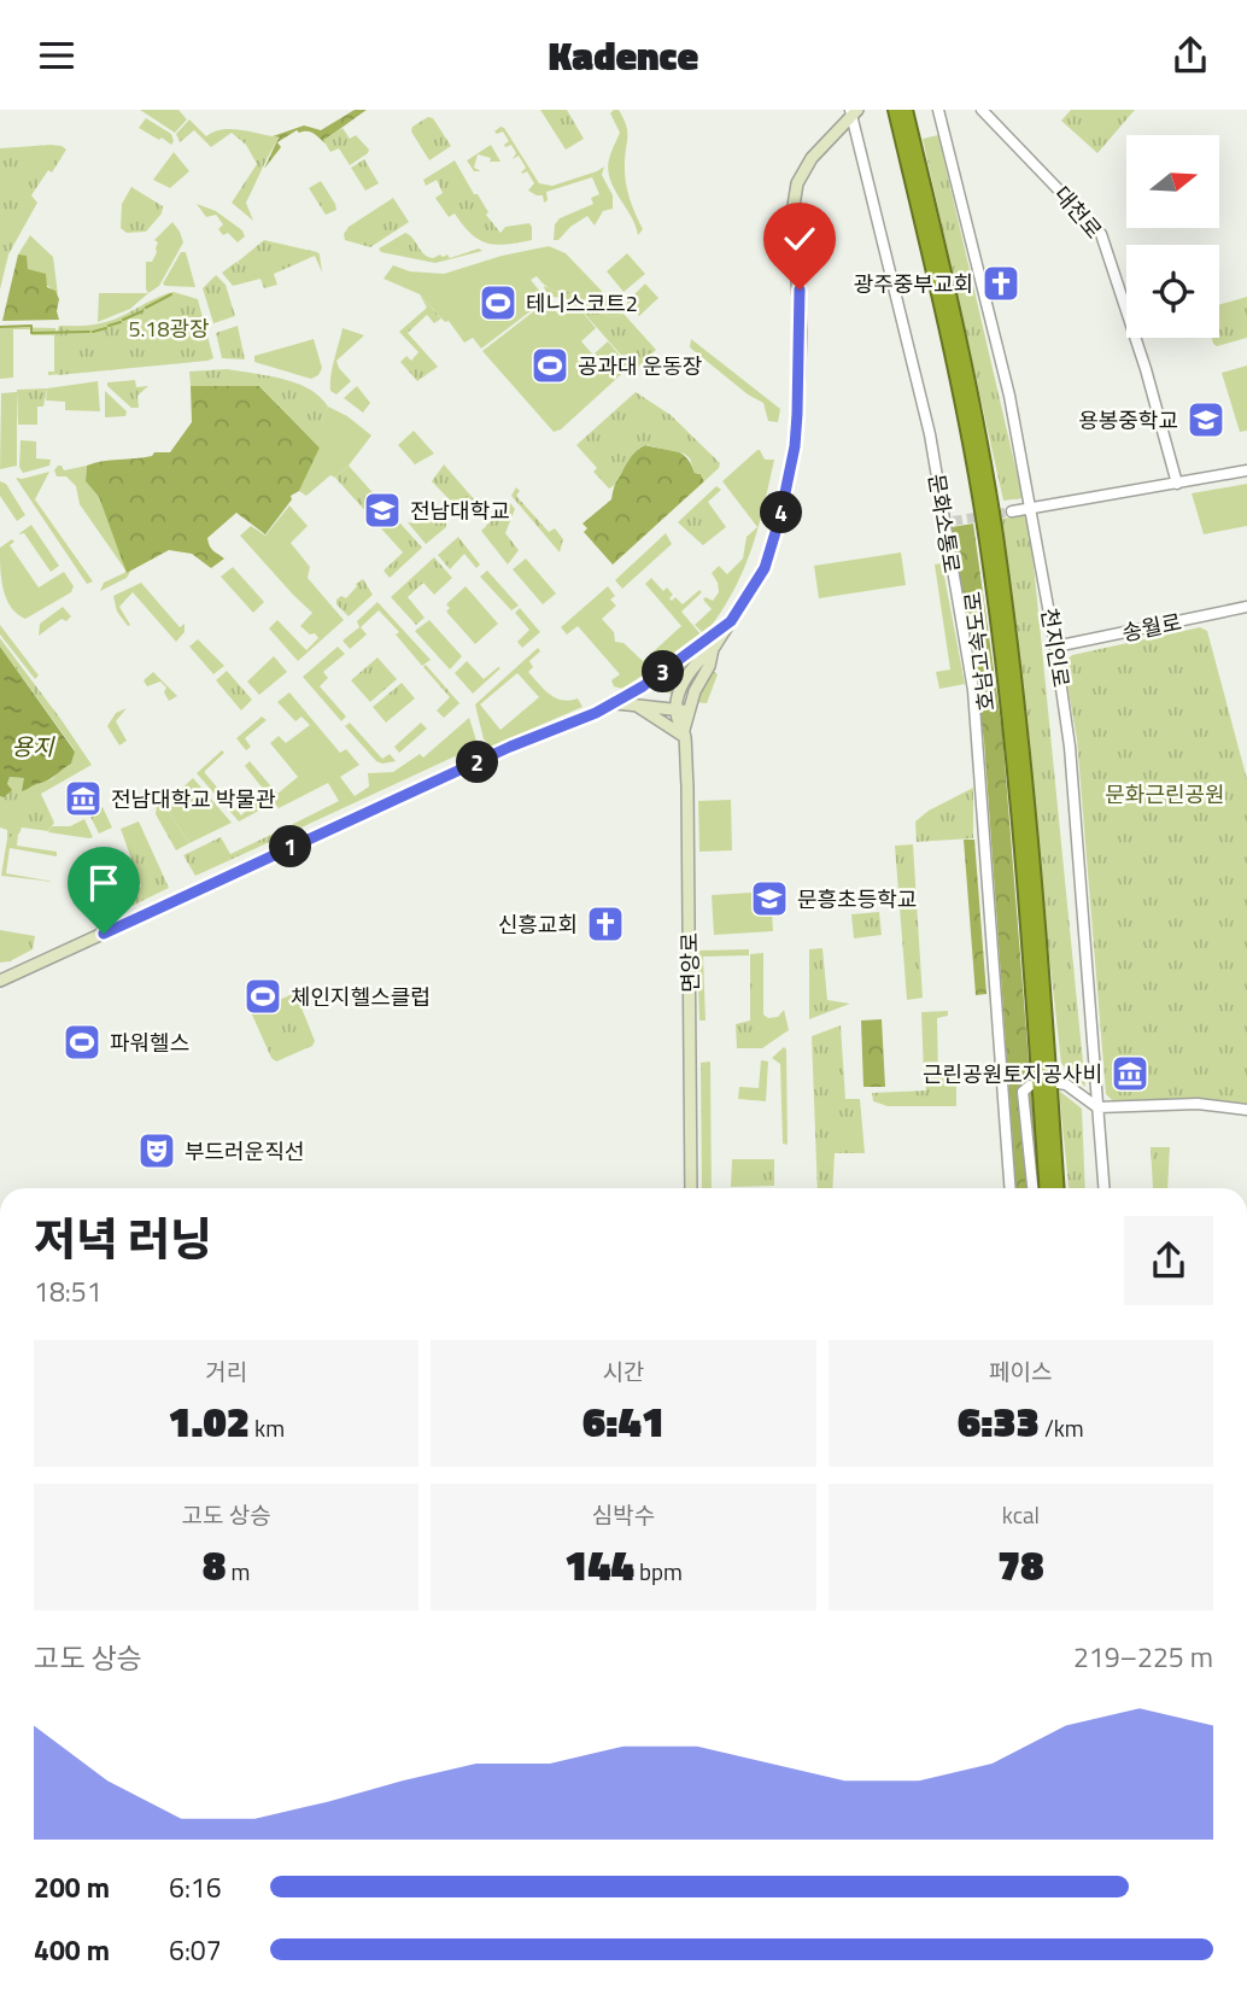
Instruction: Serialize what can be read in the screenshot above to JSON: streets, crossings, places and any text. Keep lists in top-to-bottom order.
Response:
{
  "streets": {
    "highway": ["호남고속도로"],
    "main road": ["면앙로"],
    "street": [
      "대천로",
      "문화소통로",
      "송월로",
      "천지인로"
    ]
  },
  "crossings": [
    ["송월로", "천지인로"]
  ],
  "water": ["용지"],
  "parks": ["5.18광장", "문화근린공원"],
  "places": {
    "church": ["광주중부교회", "신흥교회"],
    "sports": [
      "테니스코트2",
      "공과대 운동장",
      "체인지헬스클럽",
      "파워헬스"
    ],
    "school or university": ["용봉중학교", "전남대학교", "문흥초등학교"],
    "museum": ["전남대학교 박물관", "근린공원토지공사비"],
    "theatre": ["부드러운직선"]
  },
  "north": "right",
  "page": {
    "header": "Kadence",
    "pins": [
      "4",
      "3",
      "2",
      "1"
    ],
    "heading": ["저녁 러닝", "18:51"],
    "stats": [
      ["거리", "1.02 km"],
      ["시간", "6:41"],
      ["페이스", "6:33 /km"],
      ["고도 상승", "8 m"],
      ["심박수", "144 bpm"],
      ["kcal", "78"]
    ],
    "chart": ["고도 상승", "219–225 m"],
    "list": [
      {
        "name": "200 m",
        "note": "6:16"
      },
      {
        "name": "400 m",
        "note": "6:07"
      }
    ]
  }
}
